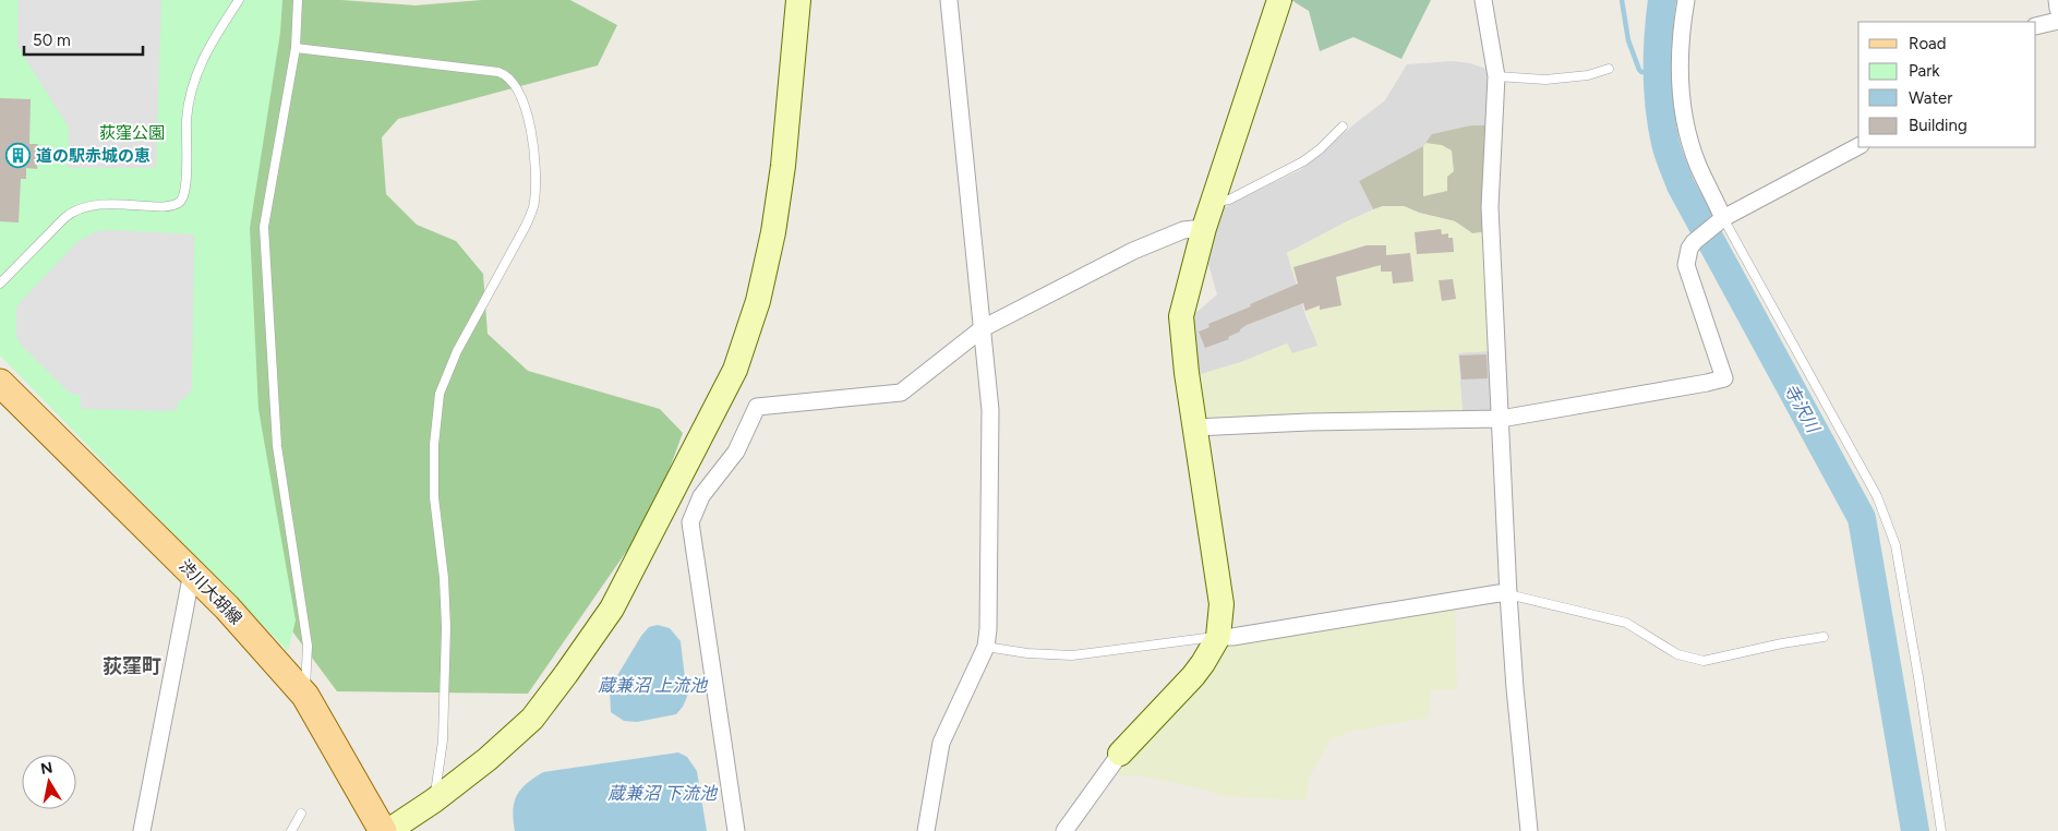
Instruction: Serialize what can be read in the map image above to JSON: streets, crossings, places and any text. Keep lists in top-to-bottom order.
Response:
{
  "streets": {
    "main road": ["渋川大胡線"]
  },
  "districts": ["荻窪町"],
  "water": ["寺沢川", "蔵兼沼 上流池", "蔵兼沼 下流池"],
  "parks": ["荻窪公園"],
  "places": {
    "building": ["道の駅赤城の恵"]
  },
  "legend": [
    "Road",
    "Park",
    "Water",
    "Building"
  ],
  "scale_bar": "50 m",
  "north": "top"
}
